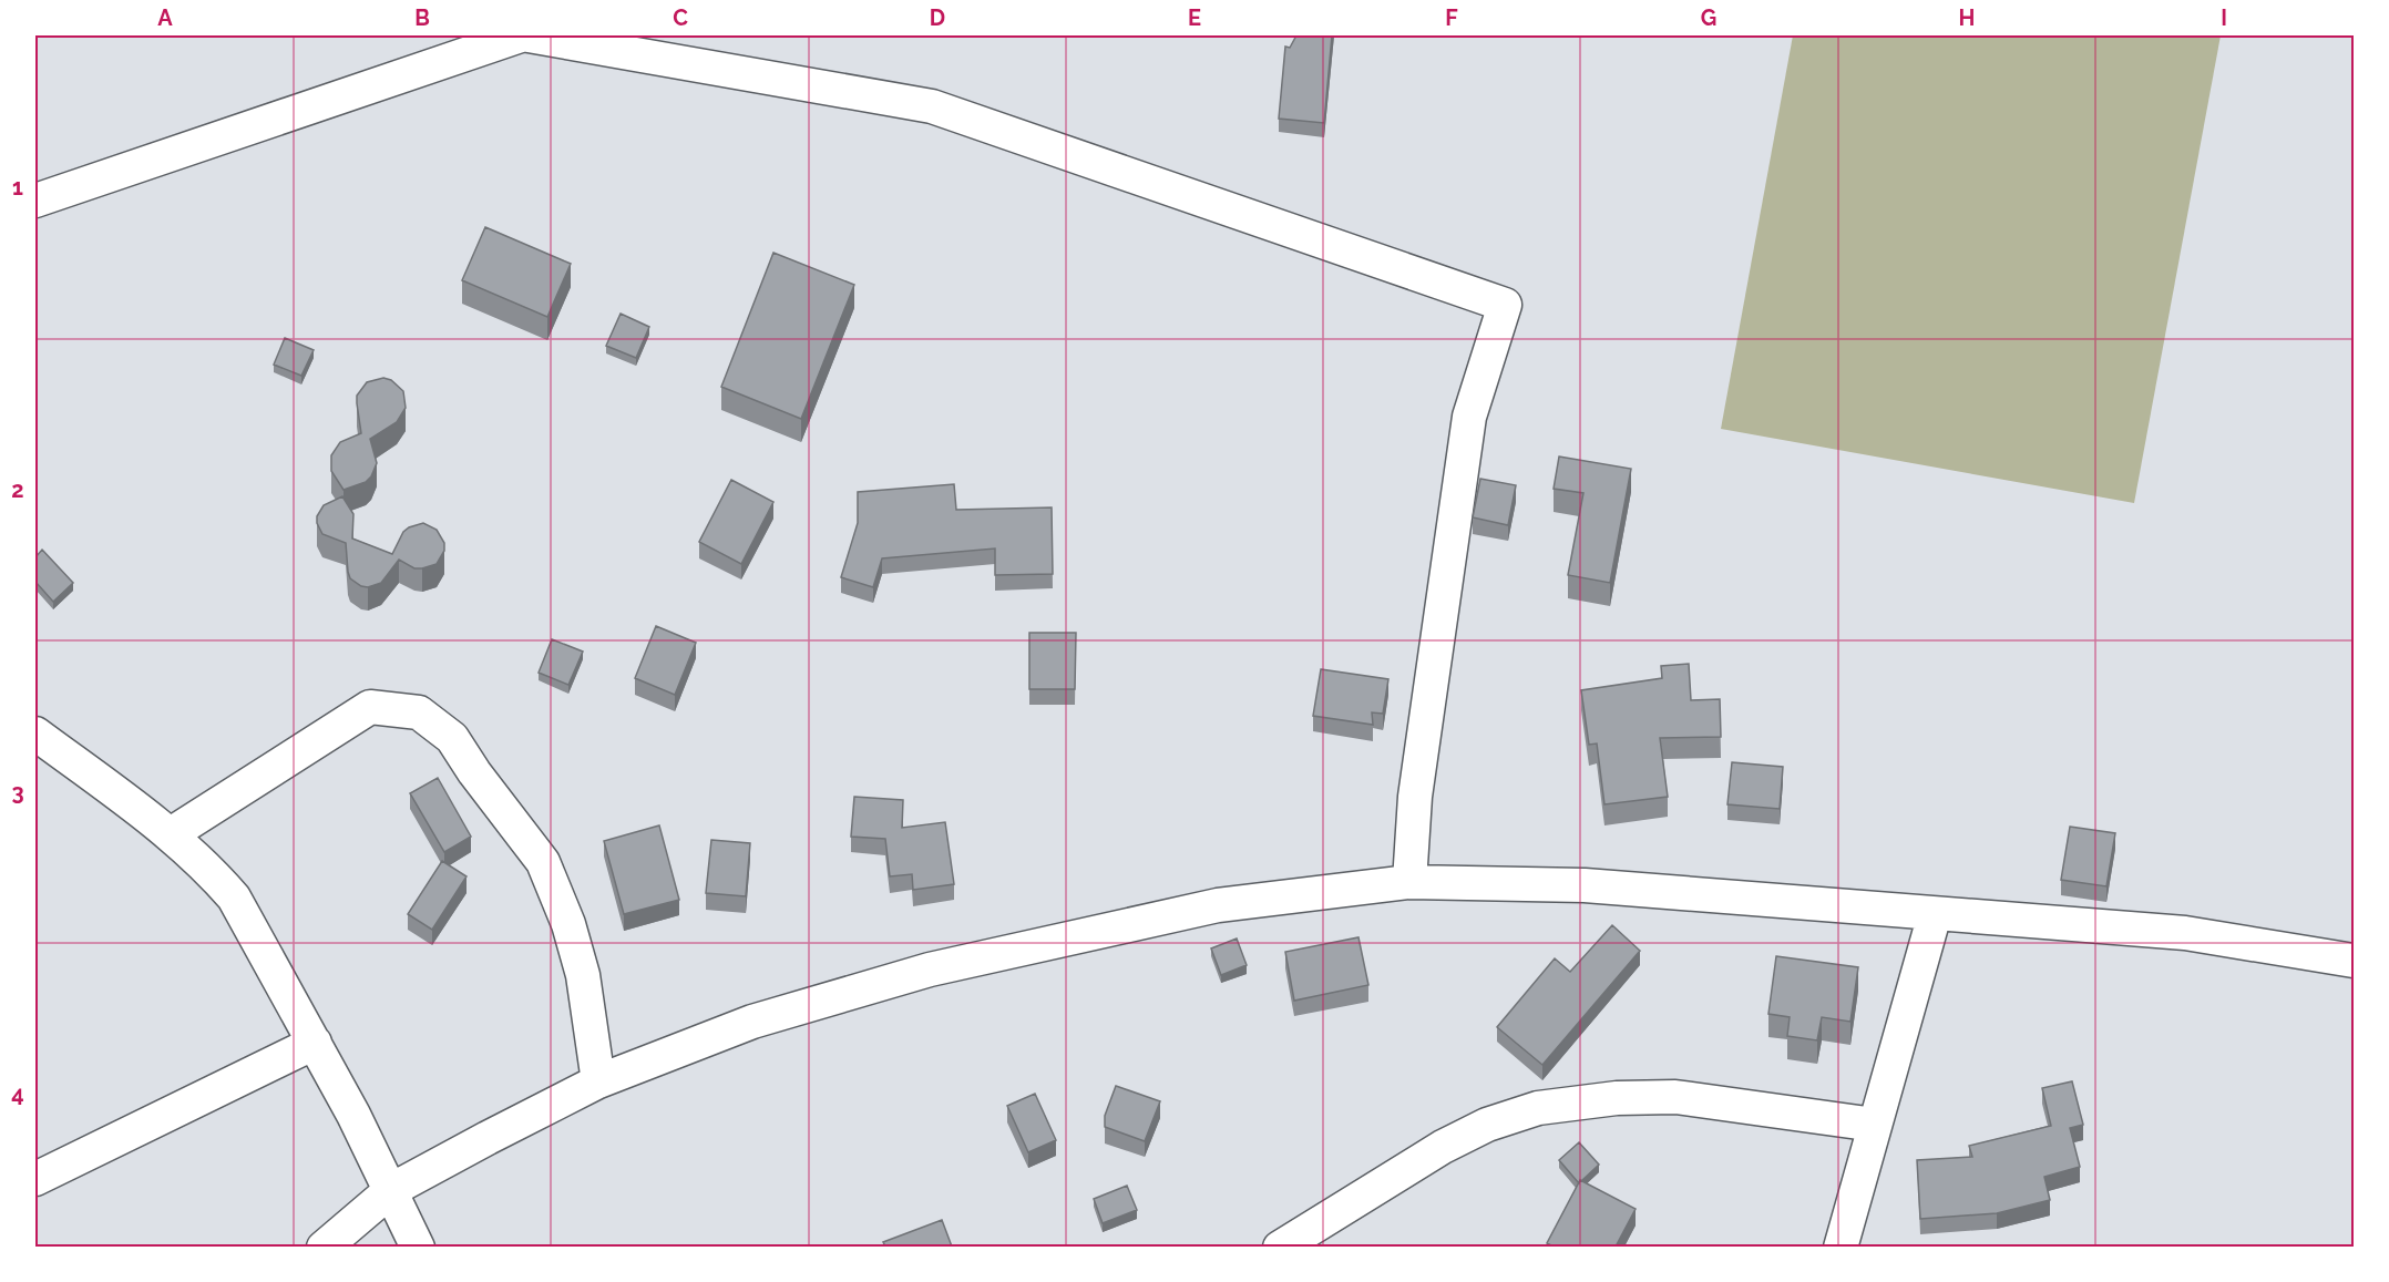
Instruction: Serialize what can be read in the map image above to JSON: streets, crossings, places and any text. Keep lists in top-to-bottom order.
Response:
{
  "grid": {
    "columns": [
      "A",
      "B",
      "C",
      "D",
      "E",
      "F",
      "G",
      "H",
      "I"
    ],
    "rows": [
      "1",
      "2",
      "3",
      "4"
    ]
  }
}
